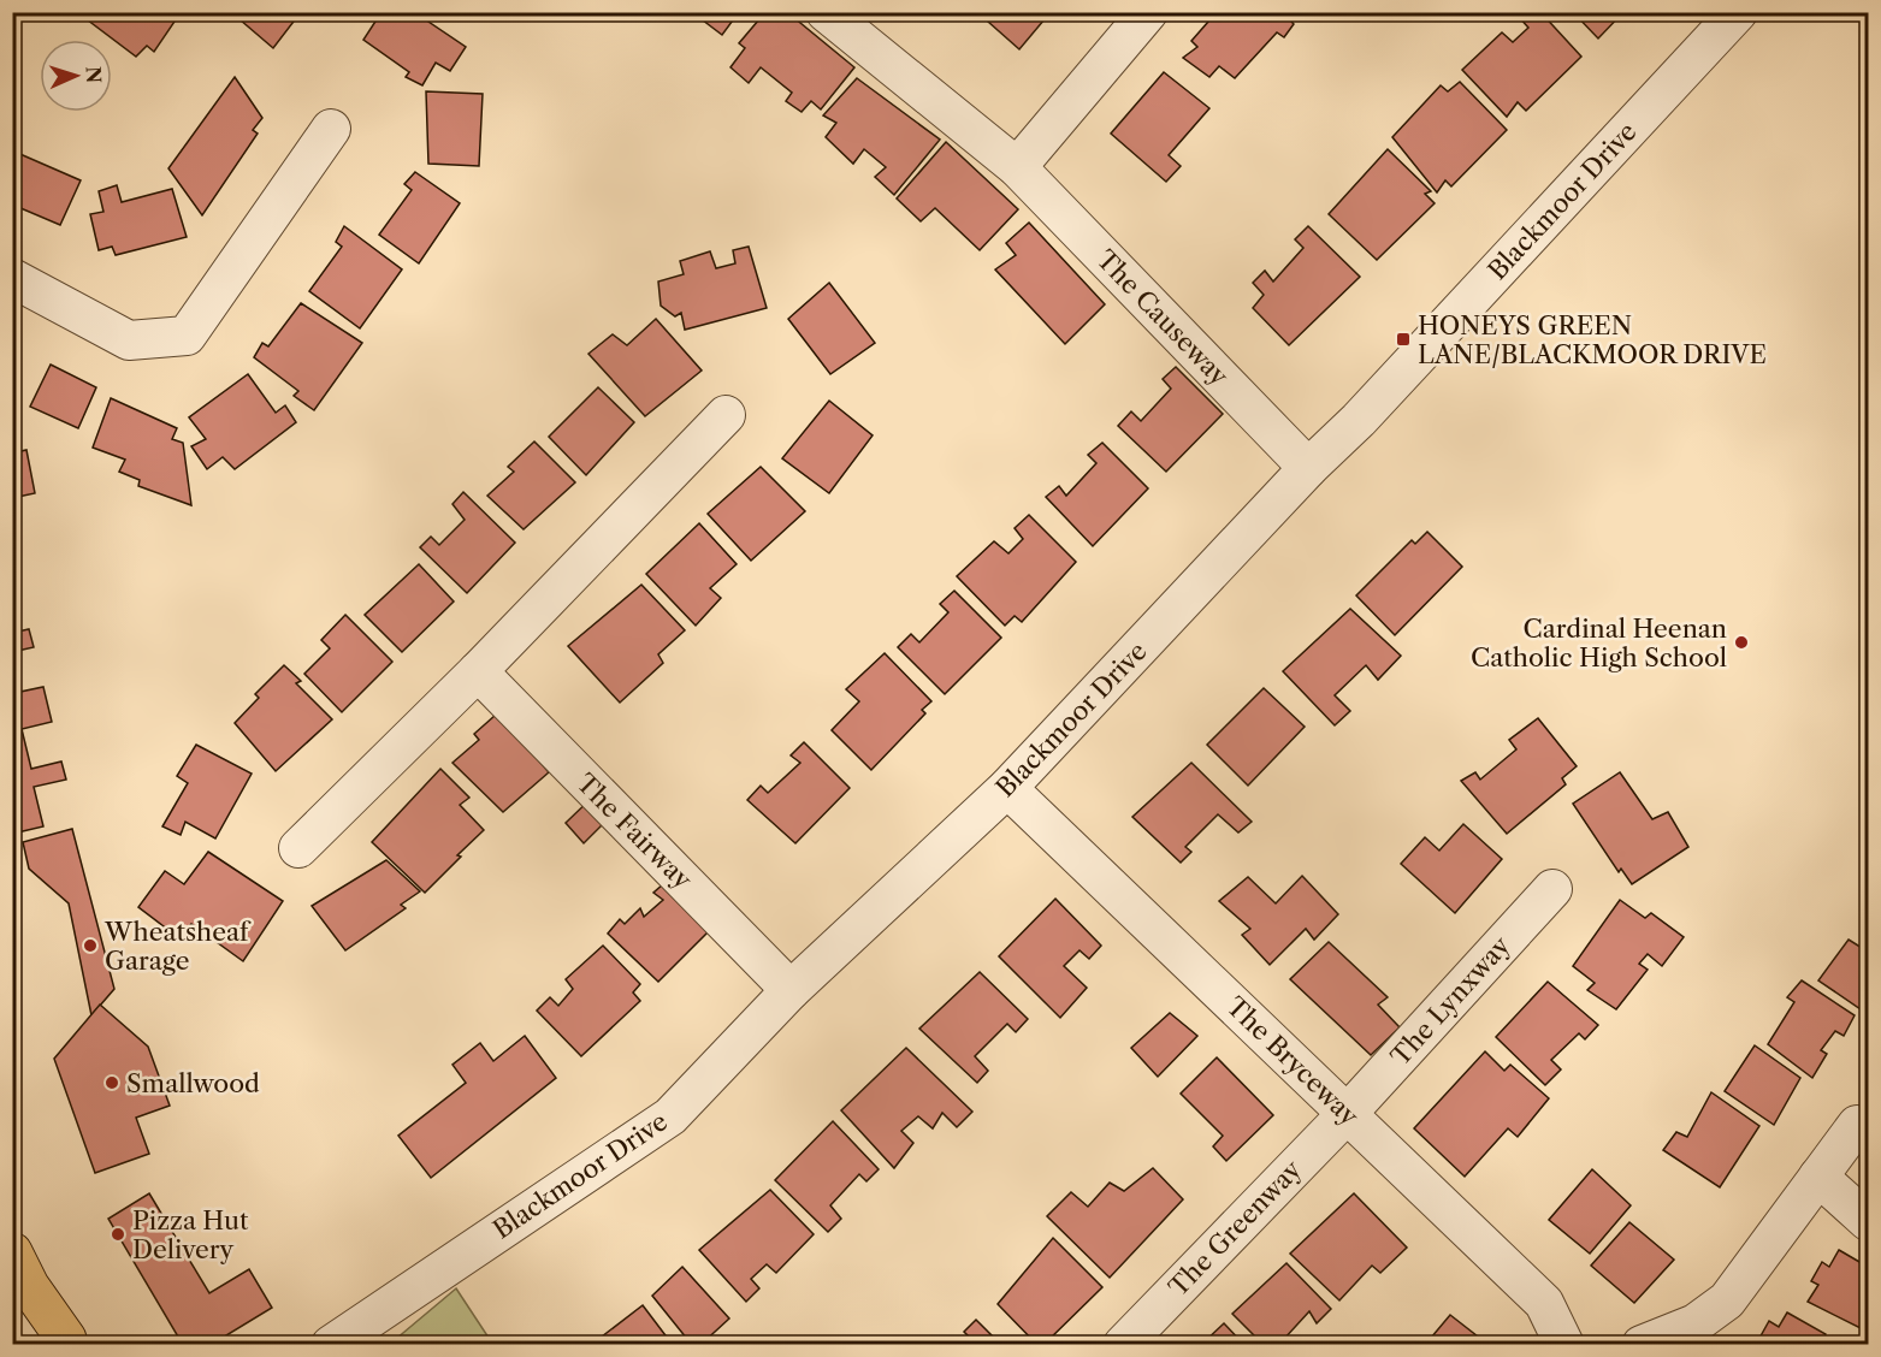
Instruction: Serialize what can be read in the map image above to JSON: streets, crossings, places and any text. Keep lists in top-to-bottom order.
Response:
{
  "streets": {
    "street": [
      "Blackmoor Drive",
      "The Causeway",
      "The Fairway",
      "The Lynxway",
      "The Bryceway",
      "The Greenway"
    ]
  },
  "crossings": [
    ["Blackmoor Drive", "The Causeway"],
    ["Blackmoor Drive", "The Fairway"],
    ["Blackmoor Drive", "The Bryceway"],
    ["The Lynxway", "The Bryceway"],
    ["The Lynxway", "The Greenway"],
    ["The Bryceway", "The Greenway"]
  ],
  "places": {
    "transit": ["HONEYS GREEN LANE/BLACKMOOR DRIVE"],
    "other": [
      "Cardinal Heenan Catholic High School",
      "Wheatsheaf Garage",
      "Smallwood",
      "Pizza Hut Delivery"
    ]
  },
  "north": "right"
}
